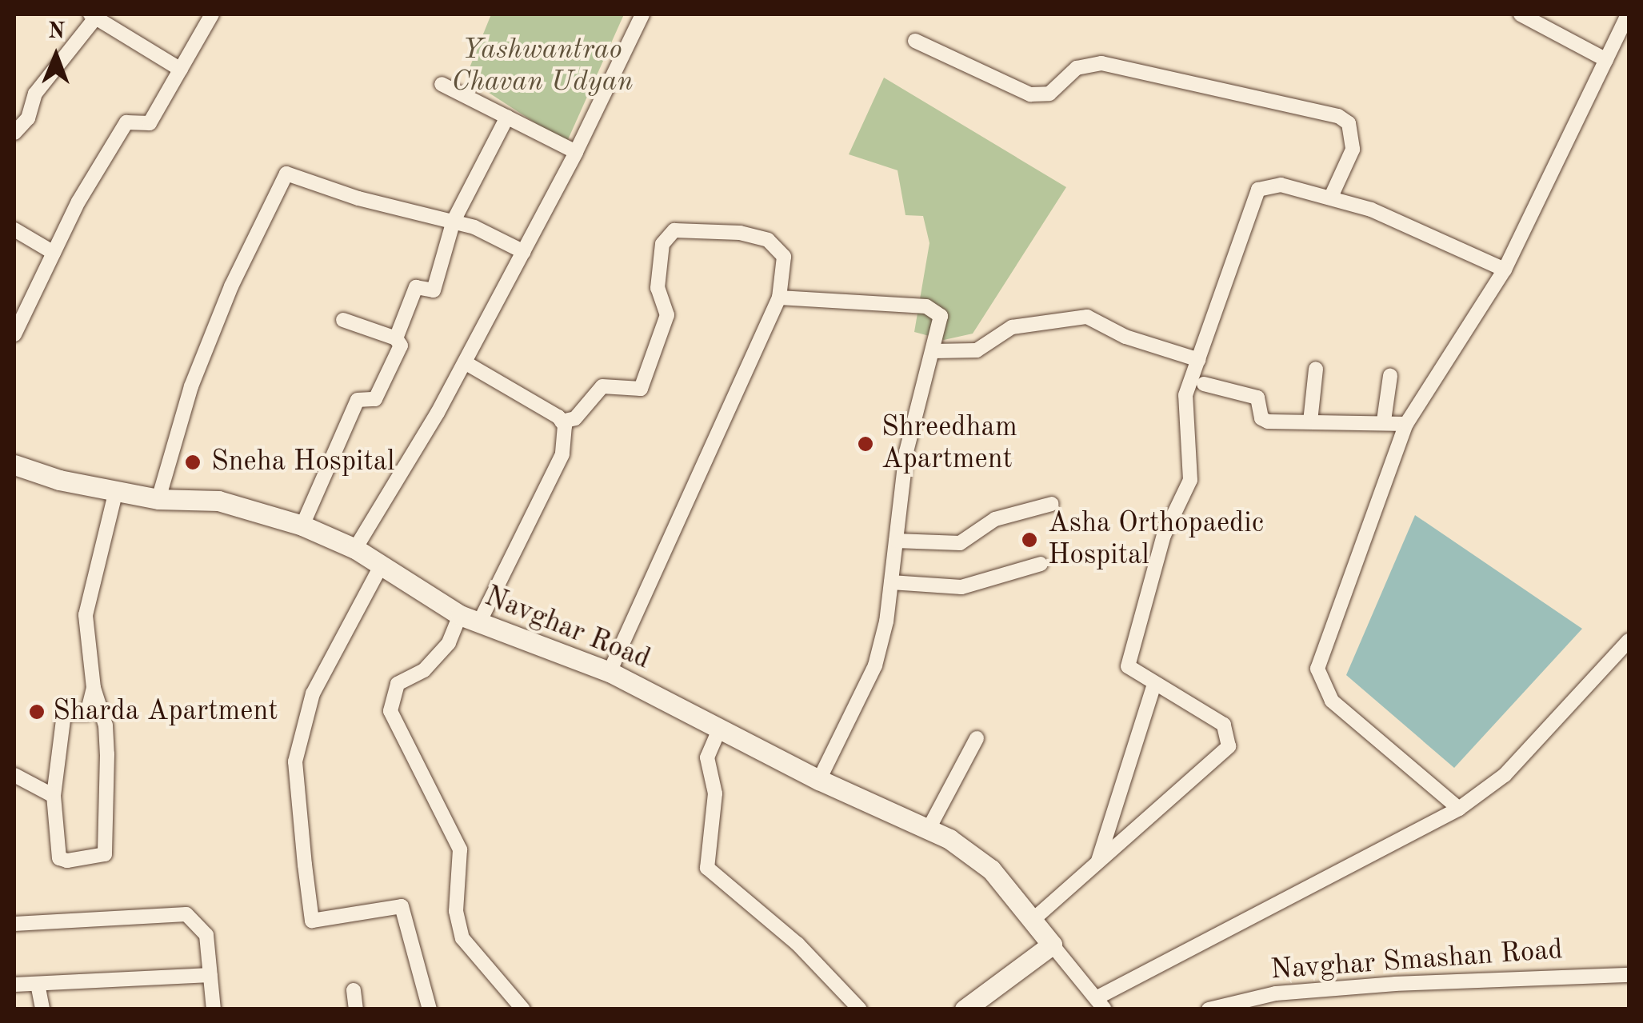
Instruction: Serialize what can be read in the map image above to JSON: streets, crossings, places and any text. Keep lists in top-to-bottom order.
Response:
{
  "streets": {
    "main road": ["Navghar Road"],
    "street": ["Navghar Smashan Road"]
  },
  "parks": ["Yashwantrao Chavan Udyan"],
  "places": [
    "Shreedham Apartment",
    "Sneha Hospital",
    "Asha Orthopaedic Hospital",
    "Sharda Apartment"
  ],
  "north": "top"
}
